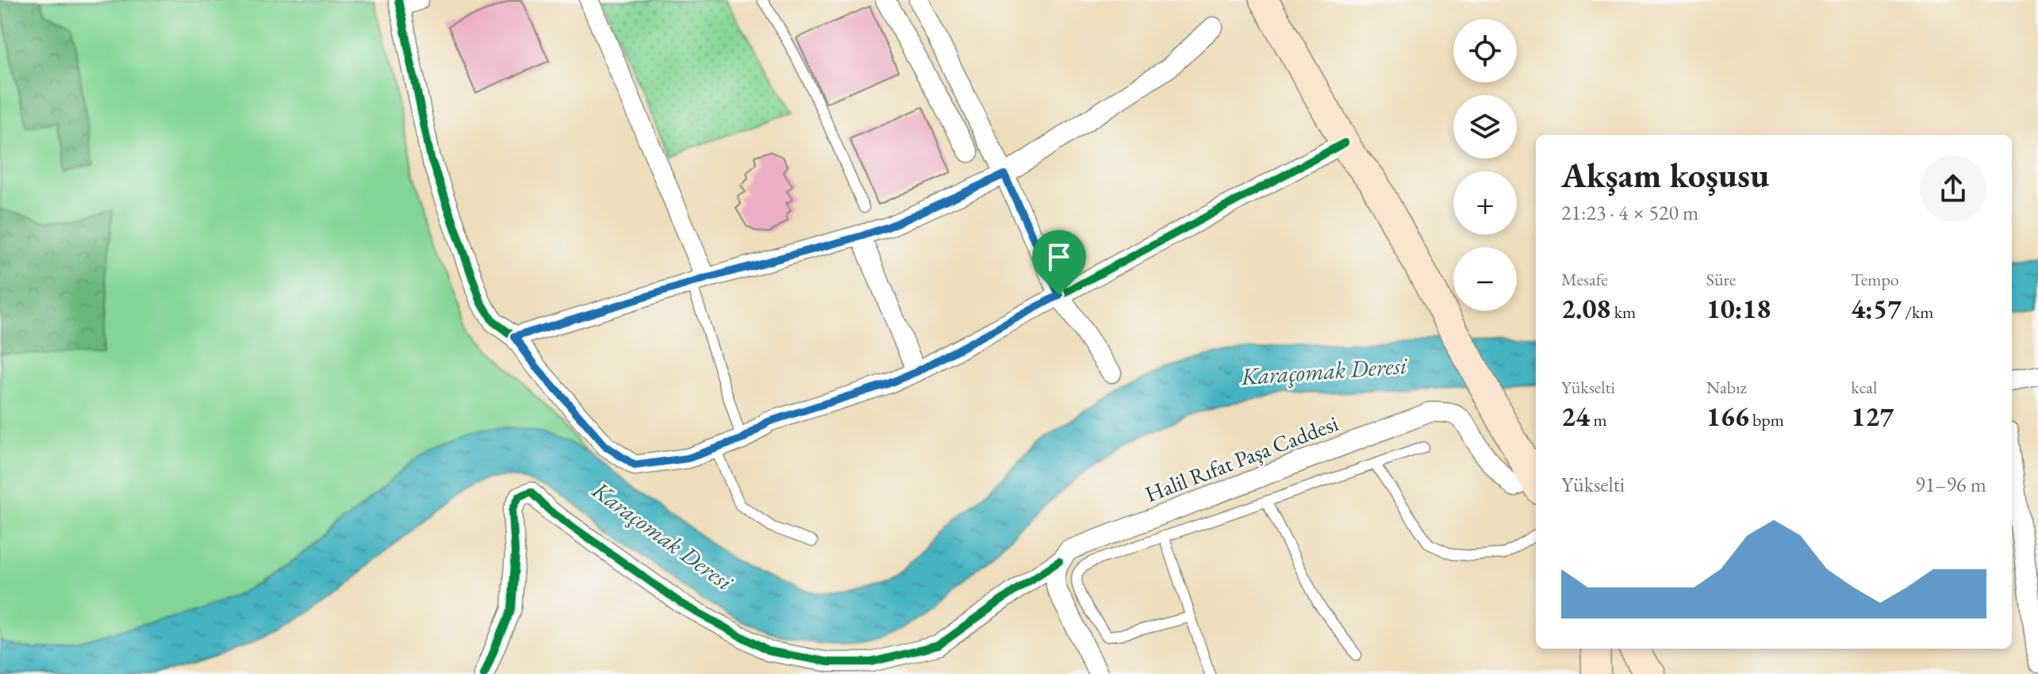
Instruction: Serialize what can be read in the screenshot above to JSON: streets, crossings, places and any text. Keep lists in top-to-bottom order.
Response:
{
  "streets": {
    "street": ["Halil Rıfat Paşa Caddesi"]
  },
  "water": ["Karaçomak Deresi"],
  "page": {
    "map_buttons": ["+", "−"],
    "heading": ["Akşam koşusu", "21:23 · 4 × 520 m"],
    "stats": [
      ["Mesafe", "2.08 km"],
      ["Süre", "10:18"],
      ["Tempo", "4:57 /km"],
      ["Yükselti", "24 m"],
      ["Nabız", "166 bpm"],
      ["kcal", "127"]
    ],
    "chart": ["Yükselti", "91–96 m"]
  }
}
